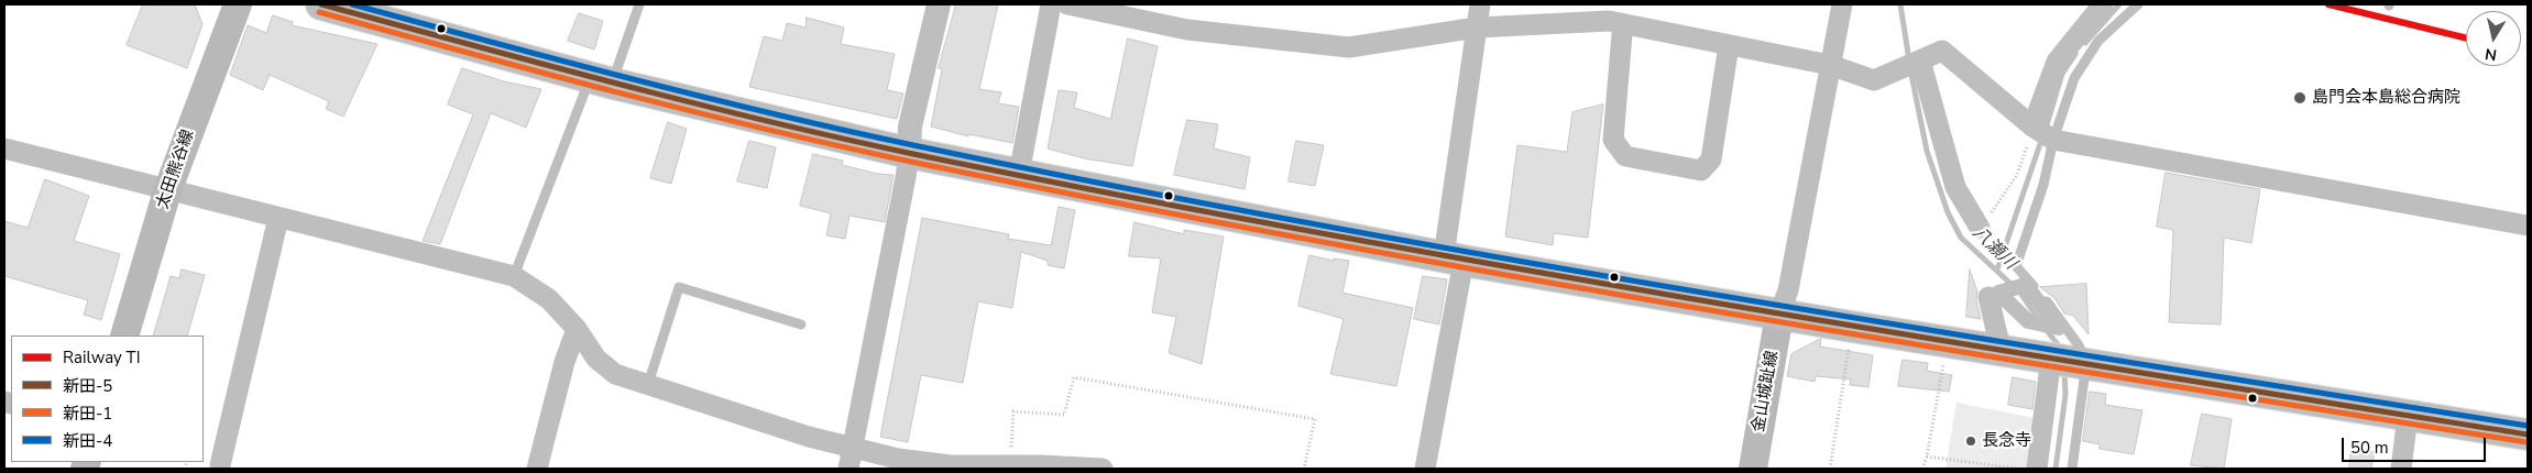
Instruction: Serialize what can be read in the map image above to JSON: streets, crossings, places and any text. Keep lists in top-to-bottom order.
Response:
{
  "streets": {
    "main road": ["太田熊谷線", "金山城趾線"]
  },
  "water": ["八瀬川"],
  "places": ["島門会本島総合病院", "長念寺"],
  "lines": [
    "rail line TI",
    "transit line 新田-5",
    "transit line 新田-4",
    "transit line 新田-1"
  ],
  "legend": [
    "Railway TI",
    "新田-5",
    "新田-1",
    "新田-4"
  ],
  "scale_bar": "50 m",
  "north": "bottom"
}
